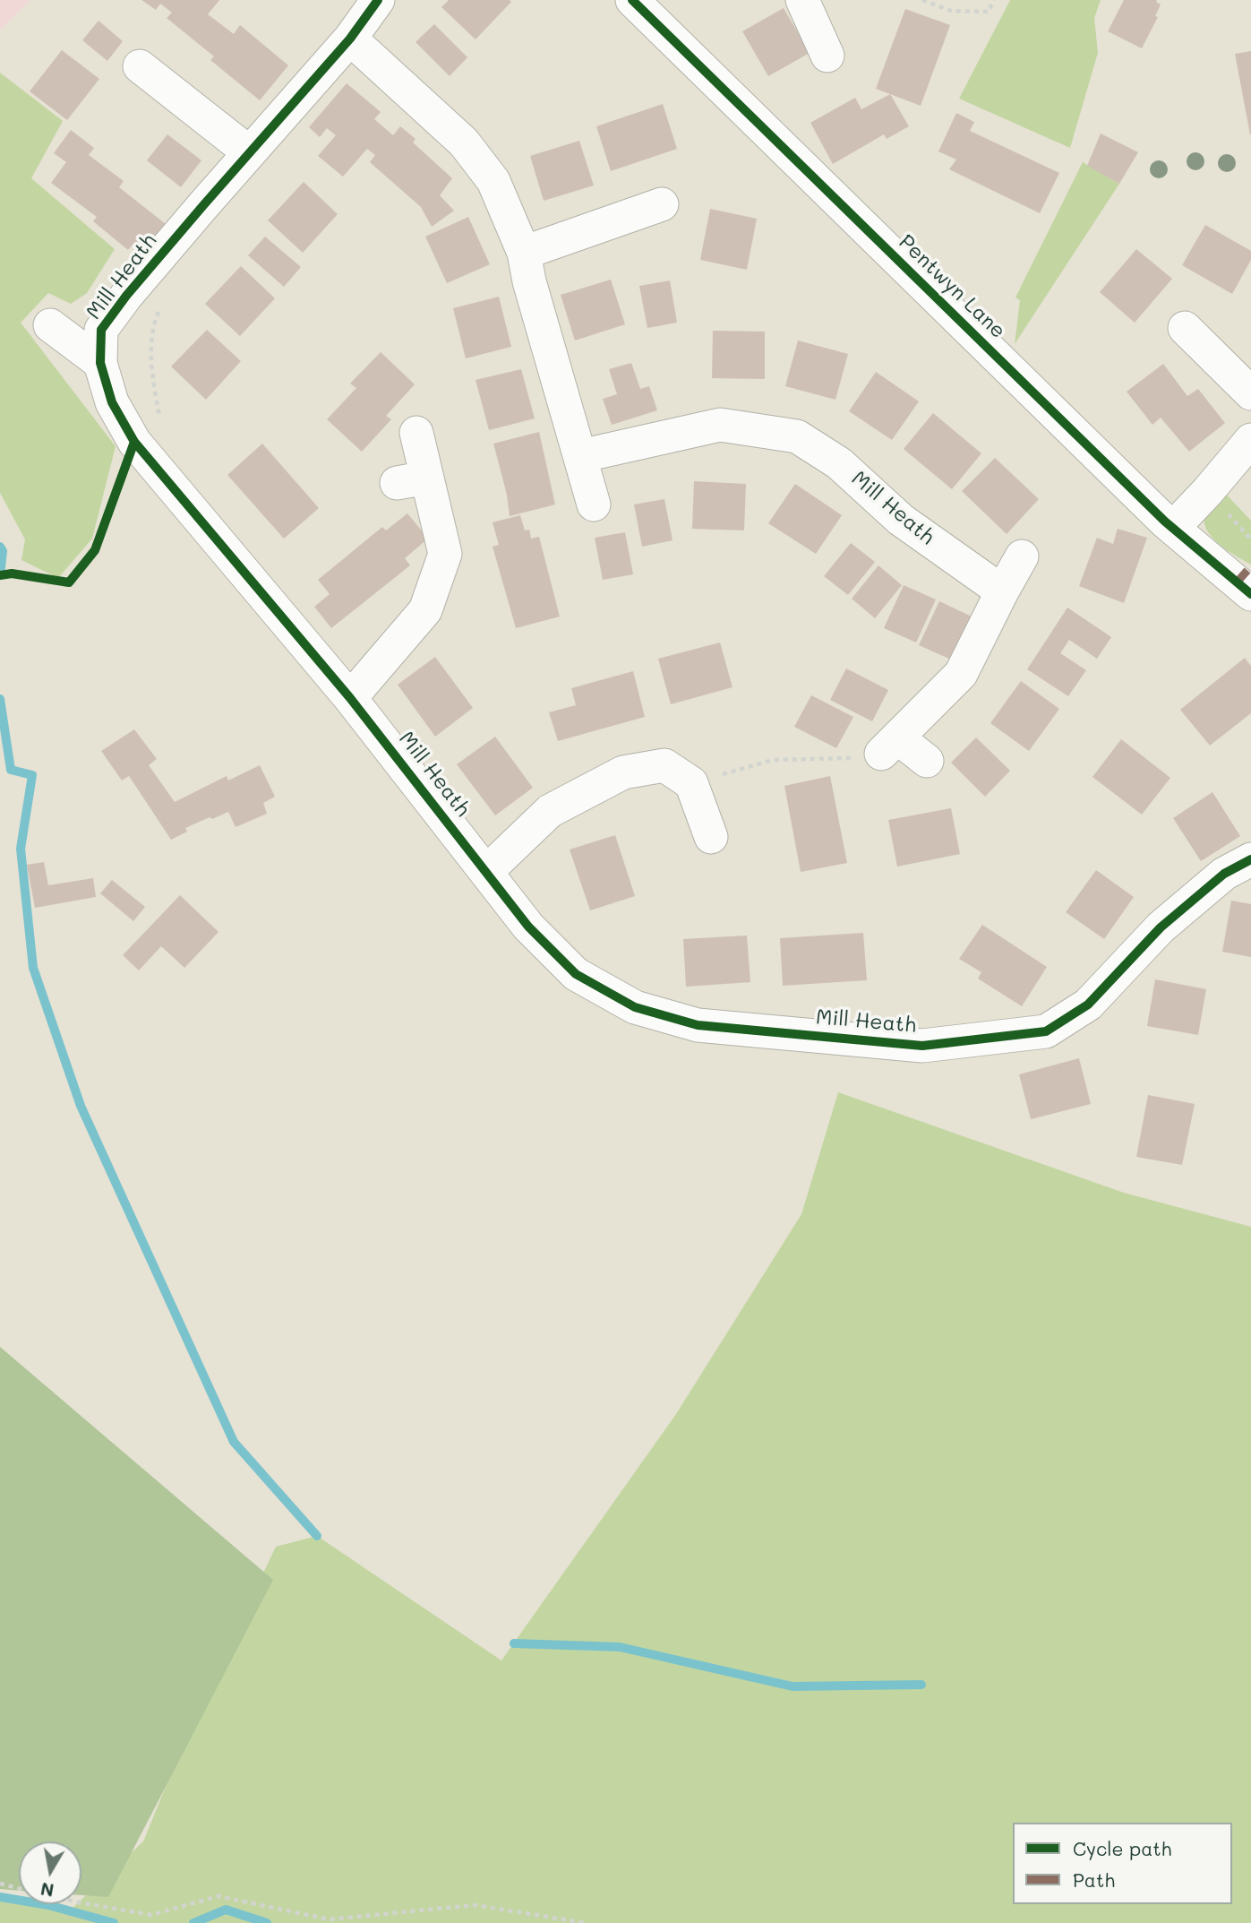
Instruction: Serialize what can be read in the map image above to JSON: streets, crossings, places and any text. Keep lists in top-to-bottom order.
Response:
{
  "streets": {
    "street": ["Mill Heath", "Pentwyn Lane"]
  },
  "legend": ["Cycle path", "Path"],
  "north": "bottom"
}
